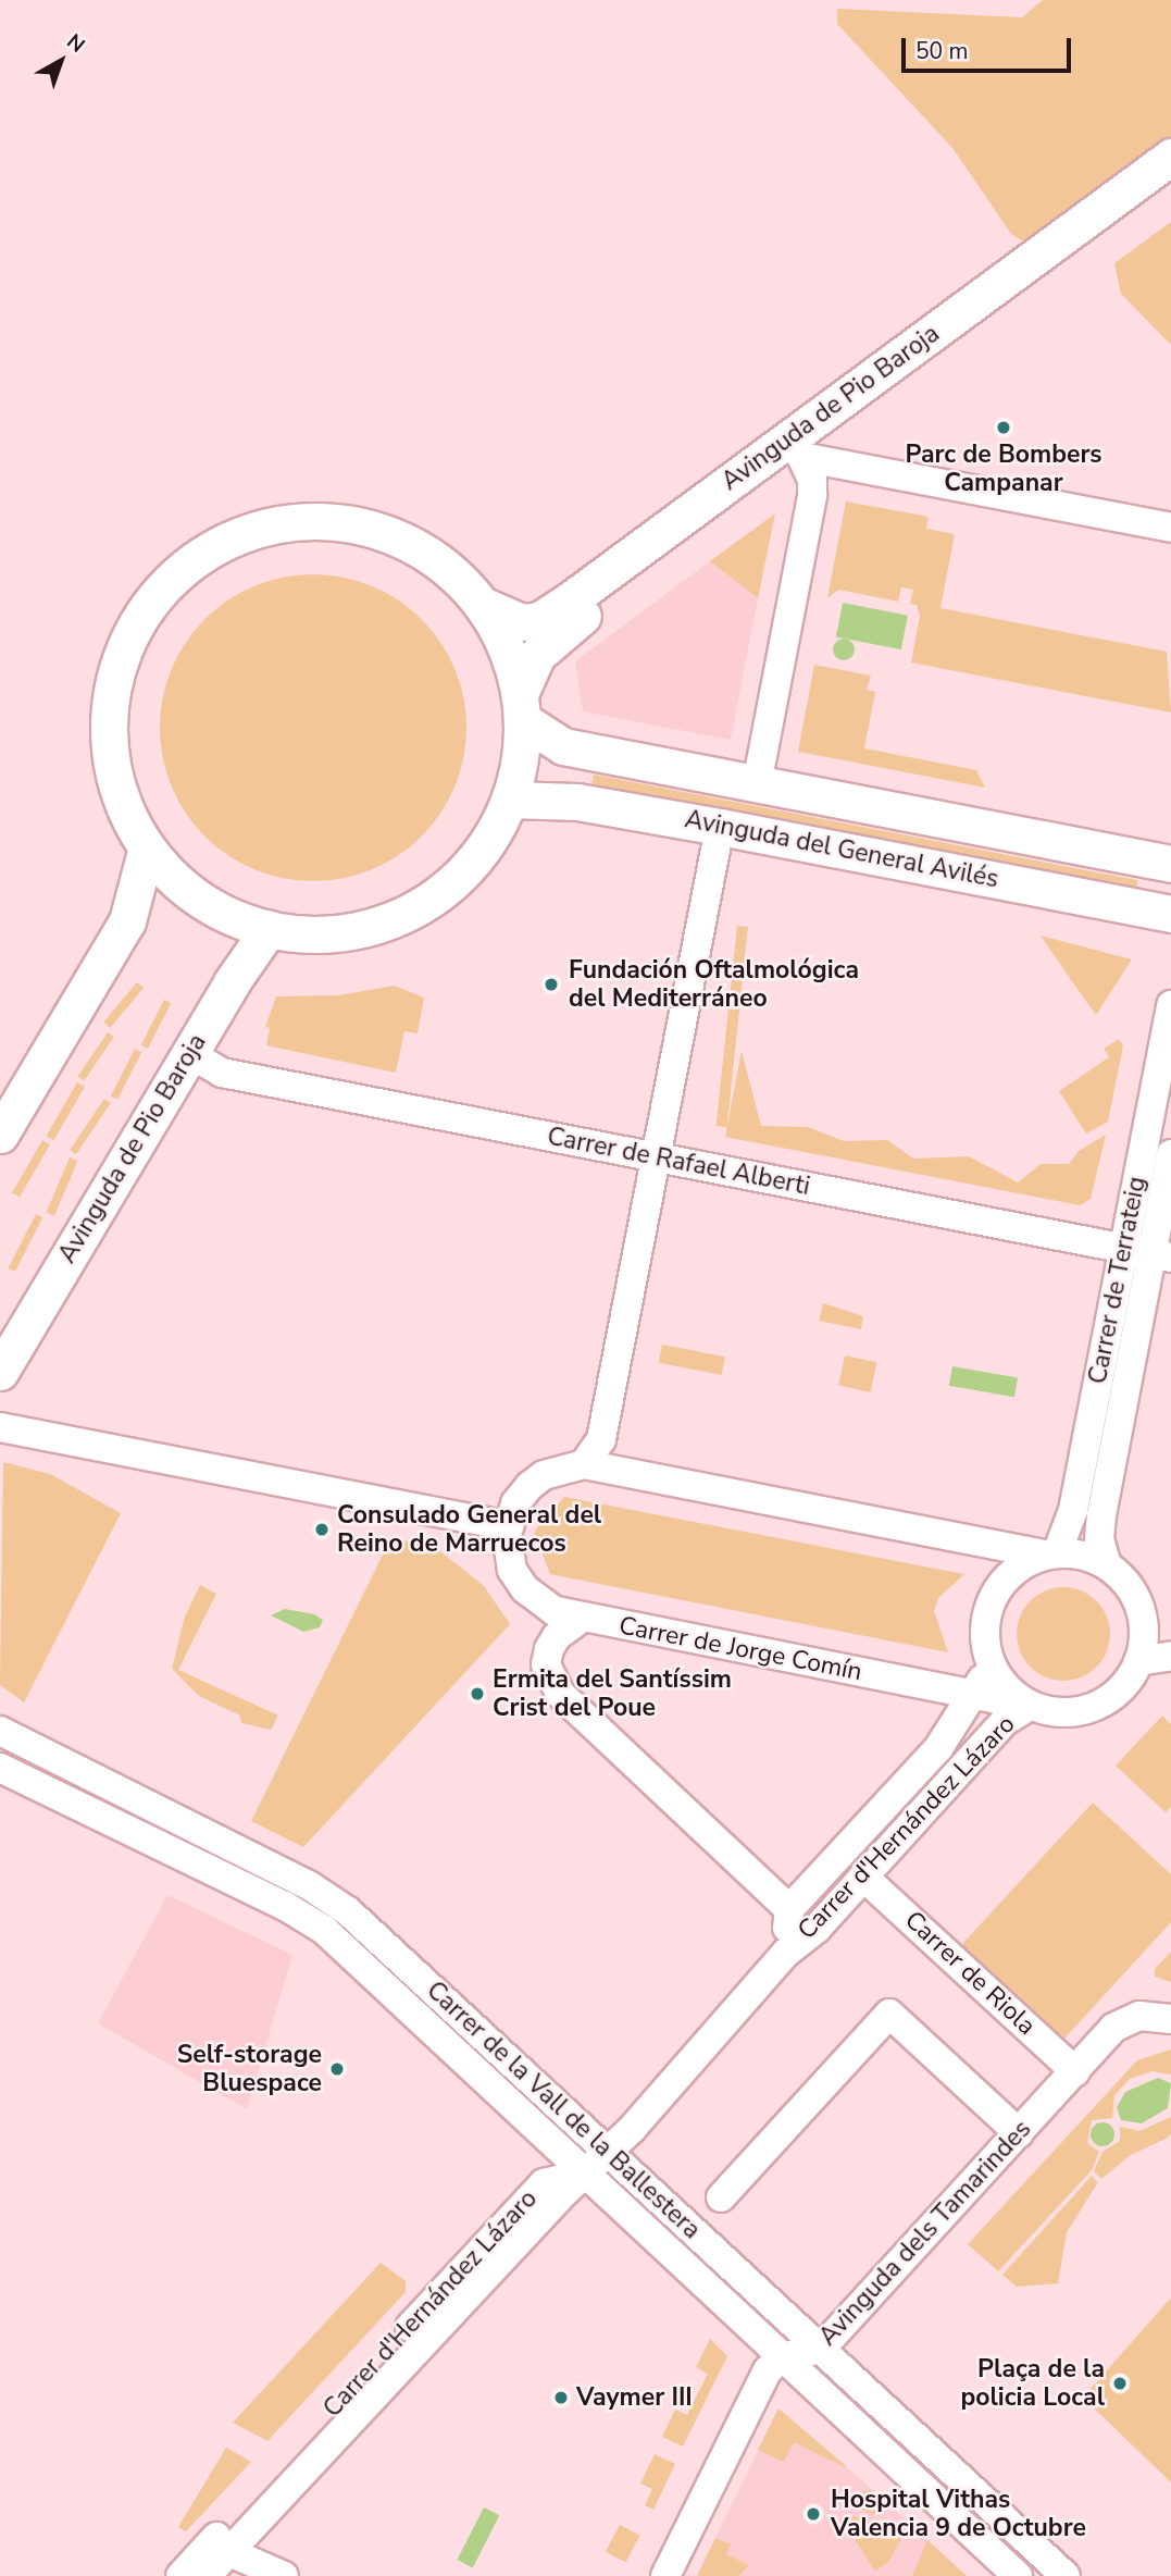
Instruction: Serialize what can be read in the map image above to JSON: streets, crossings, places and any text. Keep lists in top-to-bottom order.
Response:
{
  "streets": {
    "main road": ["Avinguda de Pio Baroja", "Avinguda del General Avilés"],
    "street": [
      "Carrer de Rafael Alberti",
      "Carrer de Terrateig",
      "Carrer de Jorge Comín",
      "Carrer d'Hernández Lázaro",
      "Carrer de Riola",
      "Carrer de la Vall de la Ballestera",
      "Avinguda dels Tamarindes"
    ]
  },
  "crossings": [
    ["Avinguda de Pio Baroja", "Avinguda del General Avilés"],
    ["Avinguda de Pio Baroja", "Carrer de Rafael Alberti"],
    ["Carrer de Rafael Alberti", "Carrer de Terrateig"],
    ["Carrer de Terrateig", "Carrer de Jorge Comín"],
    ["Carrer de Terrateig", "Carrer d'Hernández Lázaro"],
    ["Carrer de Jorge Comín", "Carrer d'Hernández Lázaro"],
    ["Carrer d'Hernández Lázaro", "Carrer de Riola"],
    ["Carrer d'Hernández Lázaro", "Carrer de la Vall de la Ballestera"],
    ["Carrer de Riola", "Avinguda dels Tamarindes"],
    ["Carrer de la Vall de la Ballestera", "Avinguda dels Tamarindes"]
  ],
  "places": [
    "Parc de Bombers Campanar",
    "Fundación Oftalmológica del Mediterráneo",
    "Consulado General del Reino de Marruecos",
    "Ermita del Santíssim Crist del Poue",
    "Self-storage Bluespace",
    "Plaça de la policia Local",
    "Vaymer III",
    "Hospital Vithas Valencia 9 de Octubre"
  ],
  "scale_bar": "50 m",
  "north": "top right"
}
